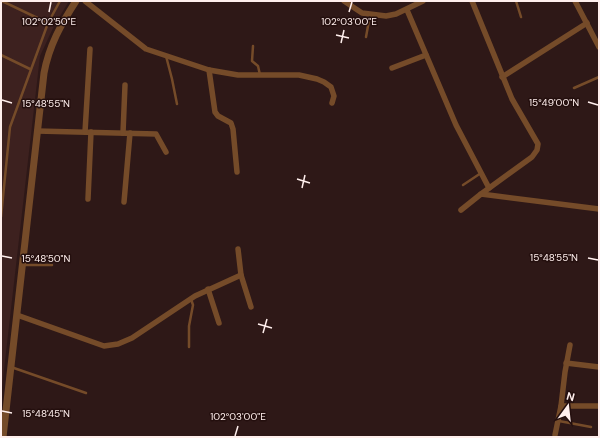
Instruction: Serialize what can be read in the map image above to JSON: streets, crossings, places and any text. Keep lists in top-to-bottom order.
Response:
{
  "north": "top",
  "coordinates": [
    "102°02'50\"E",
    "102°03'00\"E",
    "15°49'00\"N",
    "15°48'55\"N",
    "15°48'50\"N",
    "15°48'45\"N"
  ]
}
